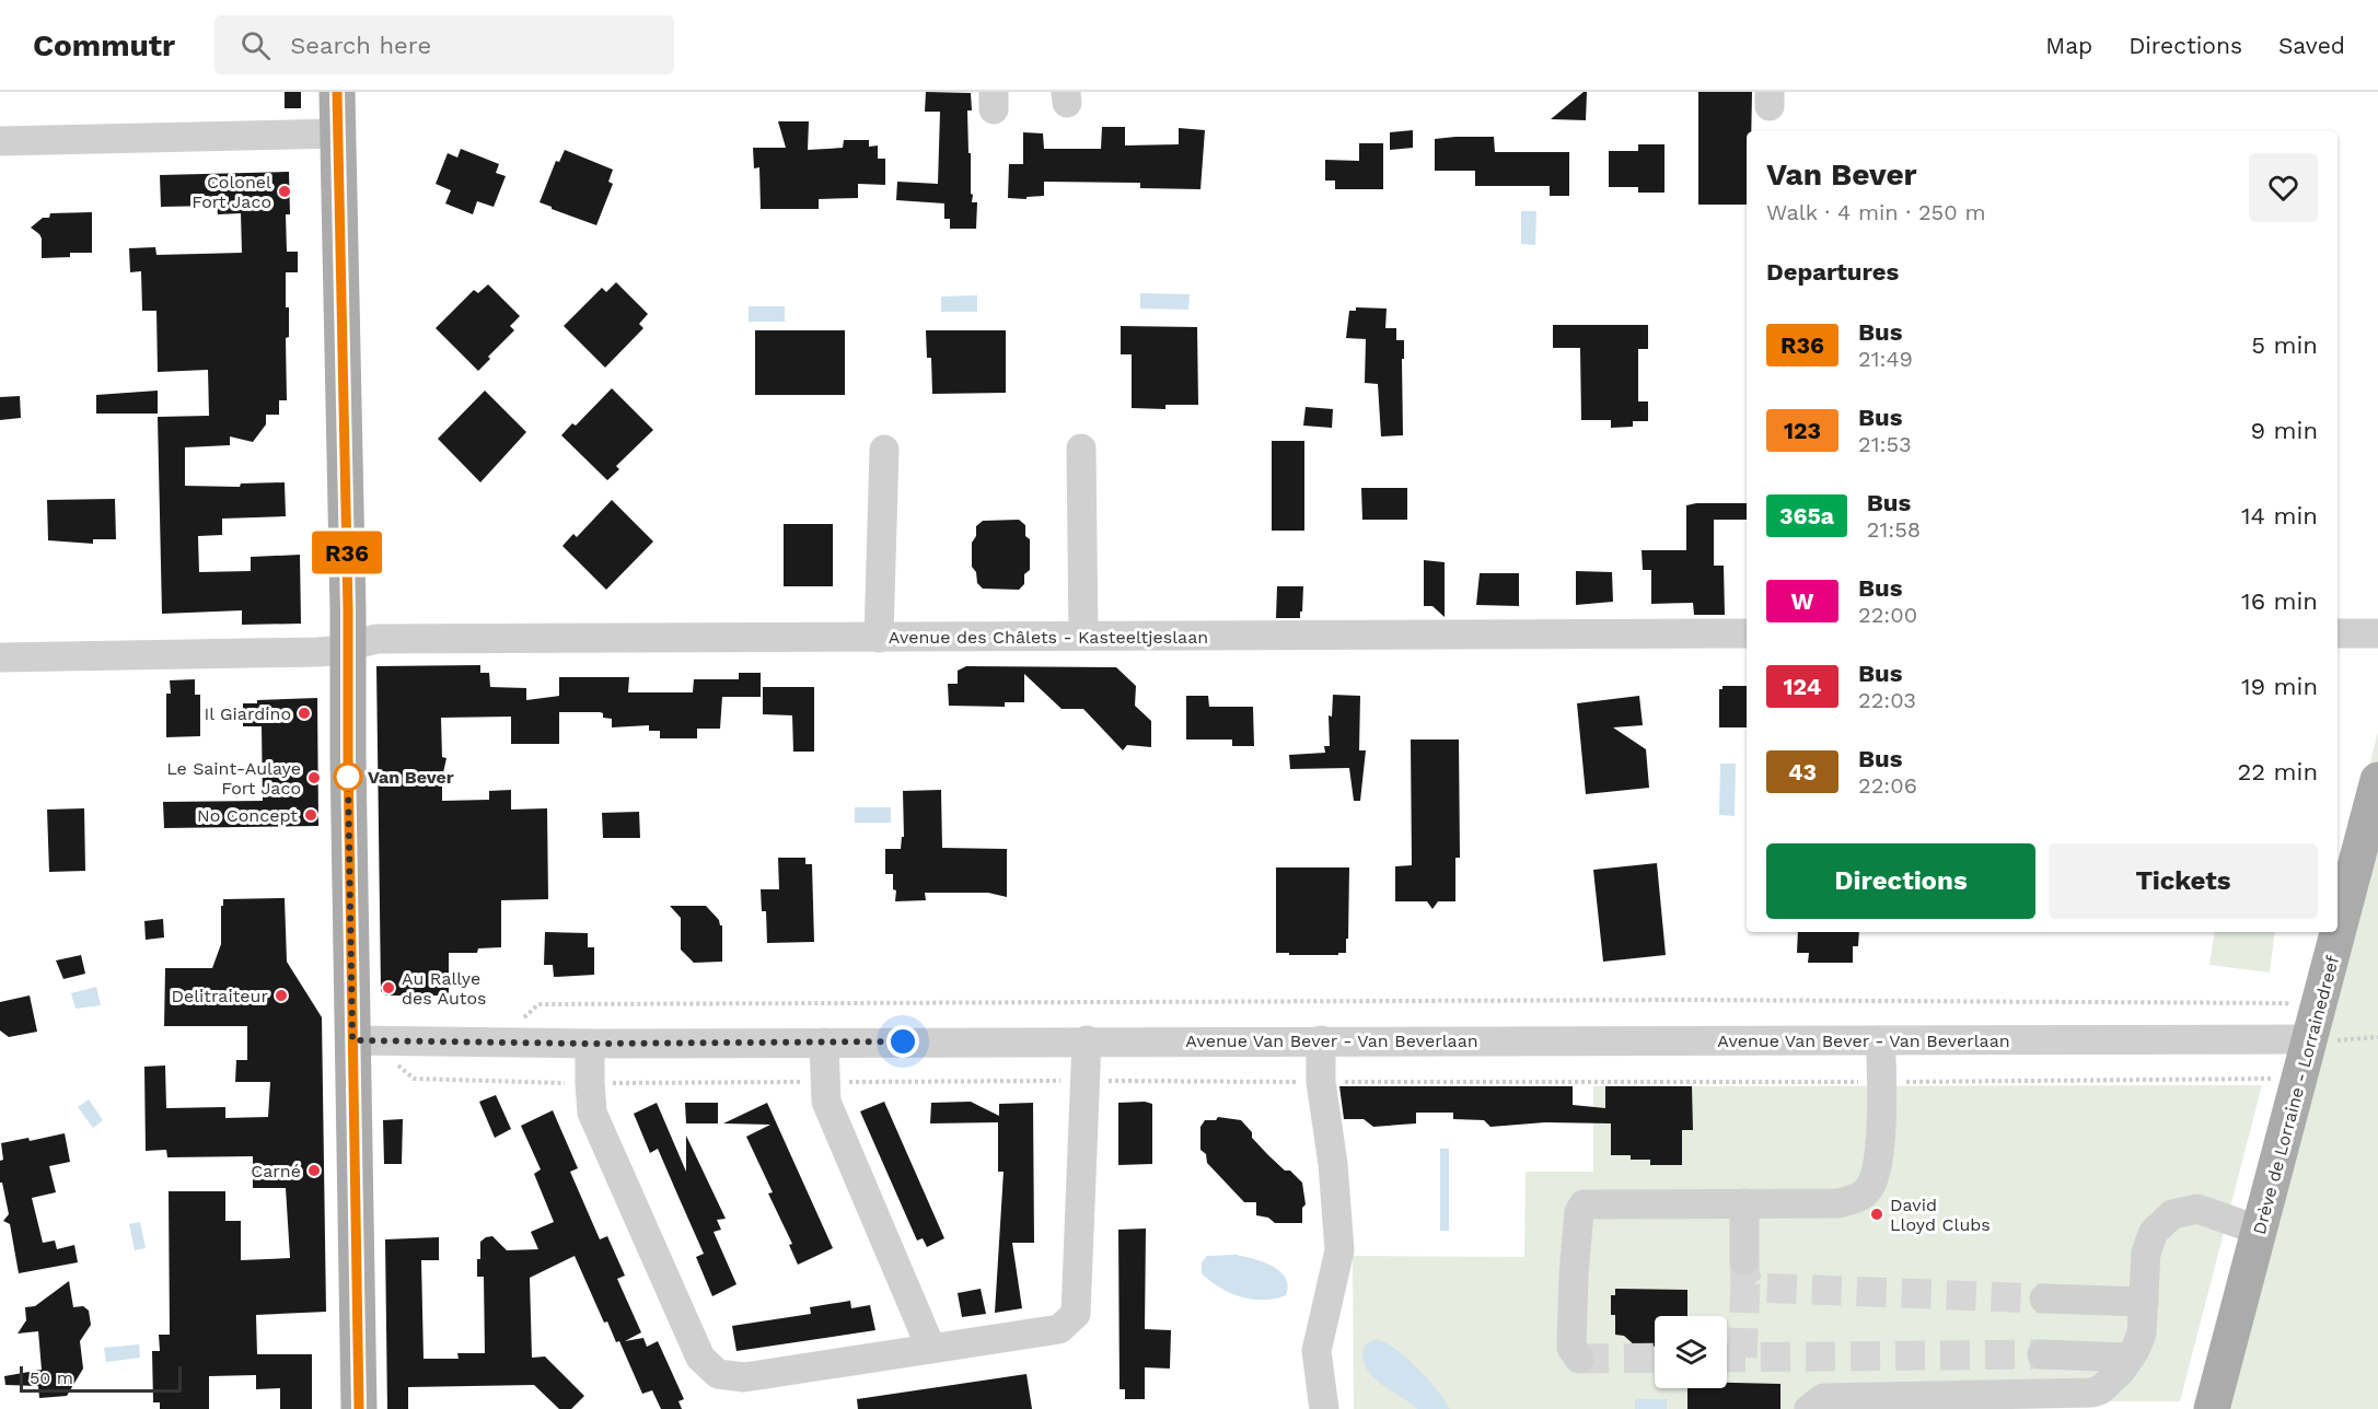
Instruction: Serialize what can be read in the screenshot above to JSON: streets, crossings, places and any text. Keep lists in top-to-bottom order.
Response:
{
  "streets": {
    "main road": ["Drève de Lorraine - Lorrainedreef"],
    "street": ["Avenue des Châlets - Kasteeltjeslaan", "Avenue Van Bever - Van Beverlaan"]
  },
  "crossings": [
    ["Avenue Van Bever - Van Beverlaan", "Drève de Lorraine - Lorrainedreef"]
  ],
  "places": [
    "Colonel Fort Jaco",
    "Il Giardino",
    "Van Bever",
    "Le Saint-Aulaye Fort Jaco",
    "No Concept",
    "Au Rallye des Autos",
    "Delitraiteur",
    "Carné",
    "David Lloyd Clubs"
  ],
  "lines": ["bus line R36"],
  "scale_bar": "50 m",
  "page": {
    "header": "Commutr",
    "search": "Search here",
    "nav": ["Map", "Directions", "Saved"],
    "on_map": "R36",
    "heading": [
      ["Van Bever", "Walk · 4 min · 250 m"],
      "Departures"
    ],
    "list": [
      {
        "mark": "R36",
        "name": "Bus",
        "note": "21:49",
        "value": "5 min"
      },
      {
        "mark": "123",
        "name": "Bus",
        "note": "21:53",
        "value": "9 min"
      },
      {
        "mark": "365a",
        "name": "Bus",
        "note": "21:58",
        "value": "14 min"
      },
      {
        "mark": "W",
        "name": "Bus",
        "note": "22:00",
        "value": "16 min"
      },
      {
        "mark": "124",
        "name": "Bus",
        "note": "22:03",
        "value": "19 min"
      },
      {
        "mark": "43",
        "name": "Bus",
        "note": "22:06",
        "value": "22 min"
      }
    ],
    "buttons": ["Directions", "Tickets"],
    "scale": "50 m"
  }
}
